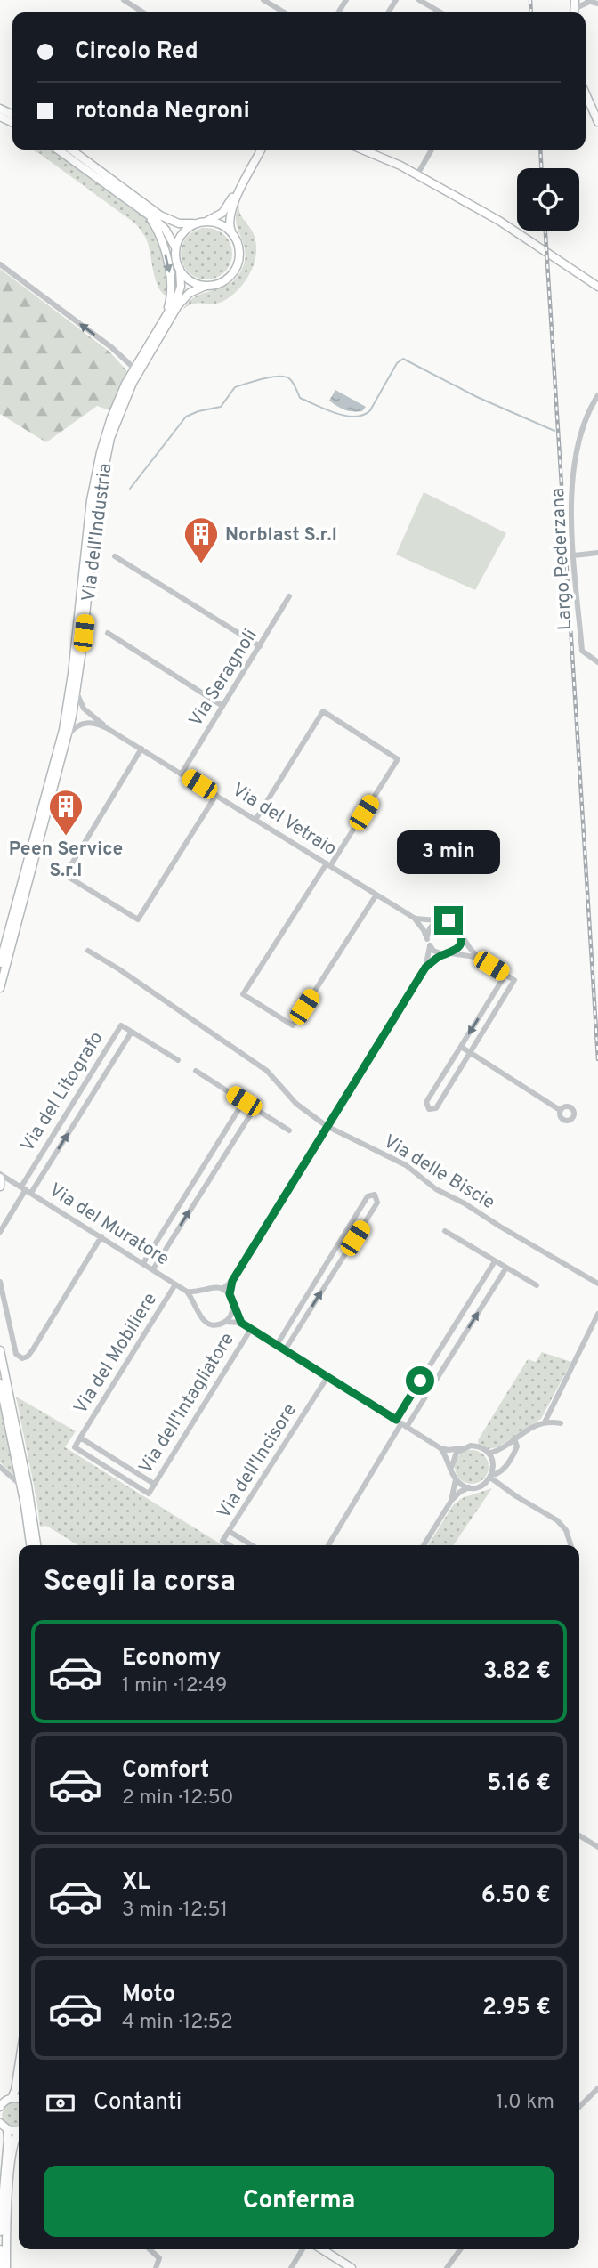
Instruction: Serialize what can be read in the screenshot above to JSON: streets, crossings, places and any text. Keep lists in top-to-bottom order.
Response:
{
  "streets": {
    "main road": ["Via dell'Industria"],
    "street": [
      "Largo Pederzana",
      "Via Seragnoli",
      "Via del Vetraio",
      "Via del Litografo",
      "Via delle Biscie",
      "Via del Muratore",
      "Via del Mobiliere",
      "Via dell'Intagliatore",
      "Via dell'Incisore"
    ]
  },
  "crossings": [
    ["Via dell'Industria", "Via del Vetraio"],
    ["Via Seragnoli", "Via del Vetraio"],
    ["Via del Litografo", "Via del Muratore"],
    ["Via del Muratore", "Via del Mobiliere"],
    ["Via del Mobiliere", "Via dell'Intagliatore"]
  ],
  "places": {
    "building": ["Norblast S.r.l", "Peen Service S.r.l"]
  },
  "page": {
    "banner": ["Circolo Red", "rotonda Negroni"],
    "bubble": "3 min",
    "heading": "Scegli la corsa",
    "list": [
      {
        "name": "Economy",
        "note": "1 min · 12:49",
        "value": "3.82 €"
      },
      {
        "name": "Comfort",
        "note": "2 min · 12:50",
        "value": "5.16 €"
      },
      {
        "name": "XL",
        "note": "3 min · 12:51",
        "value": "6.50 €"
      },
      {
        "name": "Moto",
        "note": "4 min · 12:52",
        "value": "2.95 €"
      }
    ],
    "pay": ["Contanti", "1.0 km"],
    "buttons": "Conferma"
  }
}
